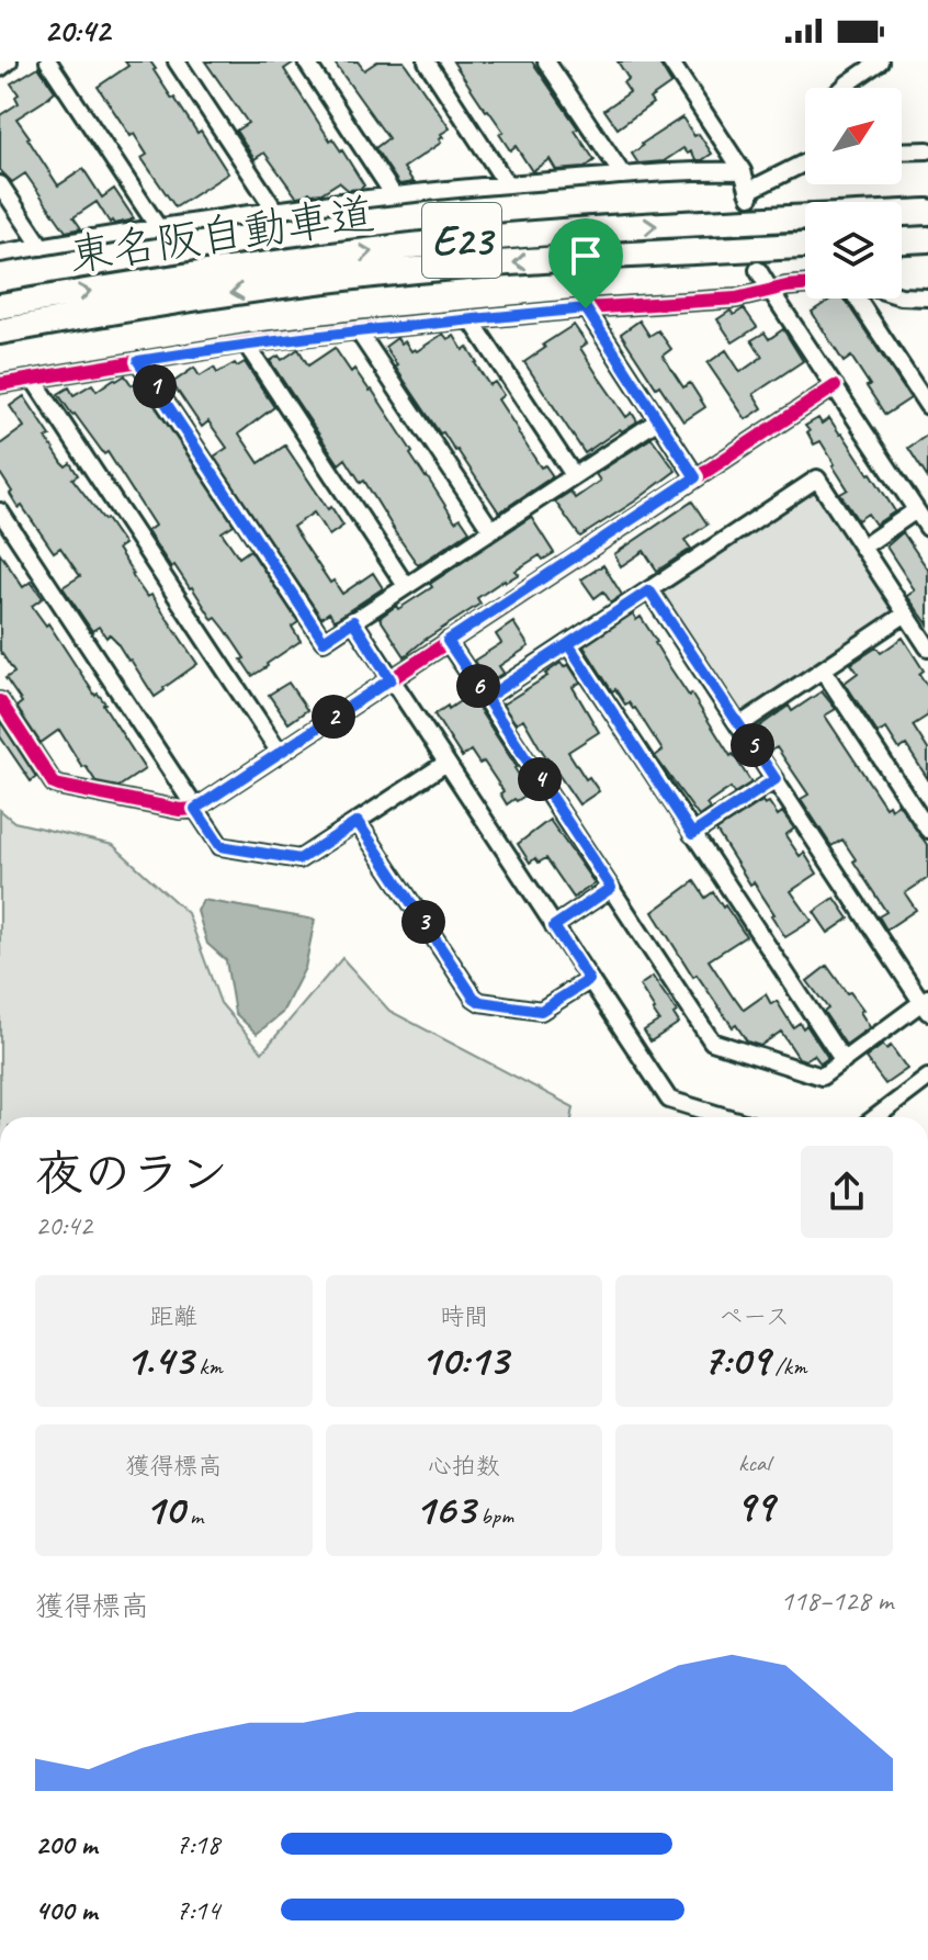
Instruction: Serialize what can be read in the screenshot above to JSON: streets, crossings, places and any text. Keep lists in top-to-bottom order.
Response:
{
  "streets": {
    "highway": ["東名阪自動車道", "E23"]
  },
  "north": "top right",
  "page": {
    "status": "20:42",
    "pins": [
      "1",
      "6",
      "2",
      "5",
      "4",
      "3"
    ],
    "heading": ["夜のラン", "20:42"],
    "stats": [
      ["距離", "1.43 km"],
      ["時間", "10:13"],
      ["ペース", "7:09 /km"],
      ["獲得標高", "10 m"],
      ["心拍数", "163 bpm"],
      ["kcal", "99"]
    ],
    "chart": ["獲得標高", "118–128 m"],
    "list": [
      {
        "name": "200 m",
        "note": "7:18"
      },
      {
        "name": "400 m",
        "note": "7:14"
      }
    ]
  }
}
